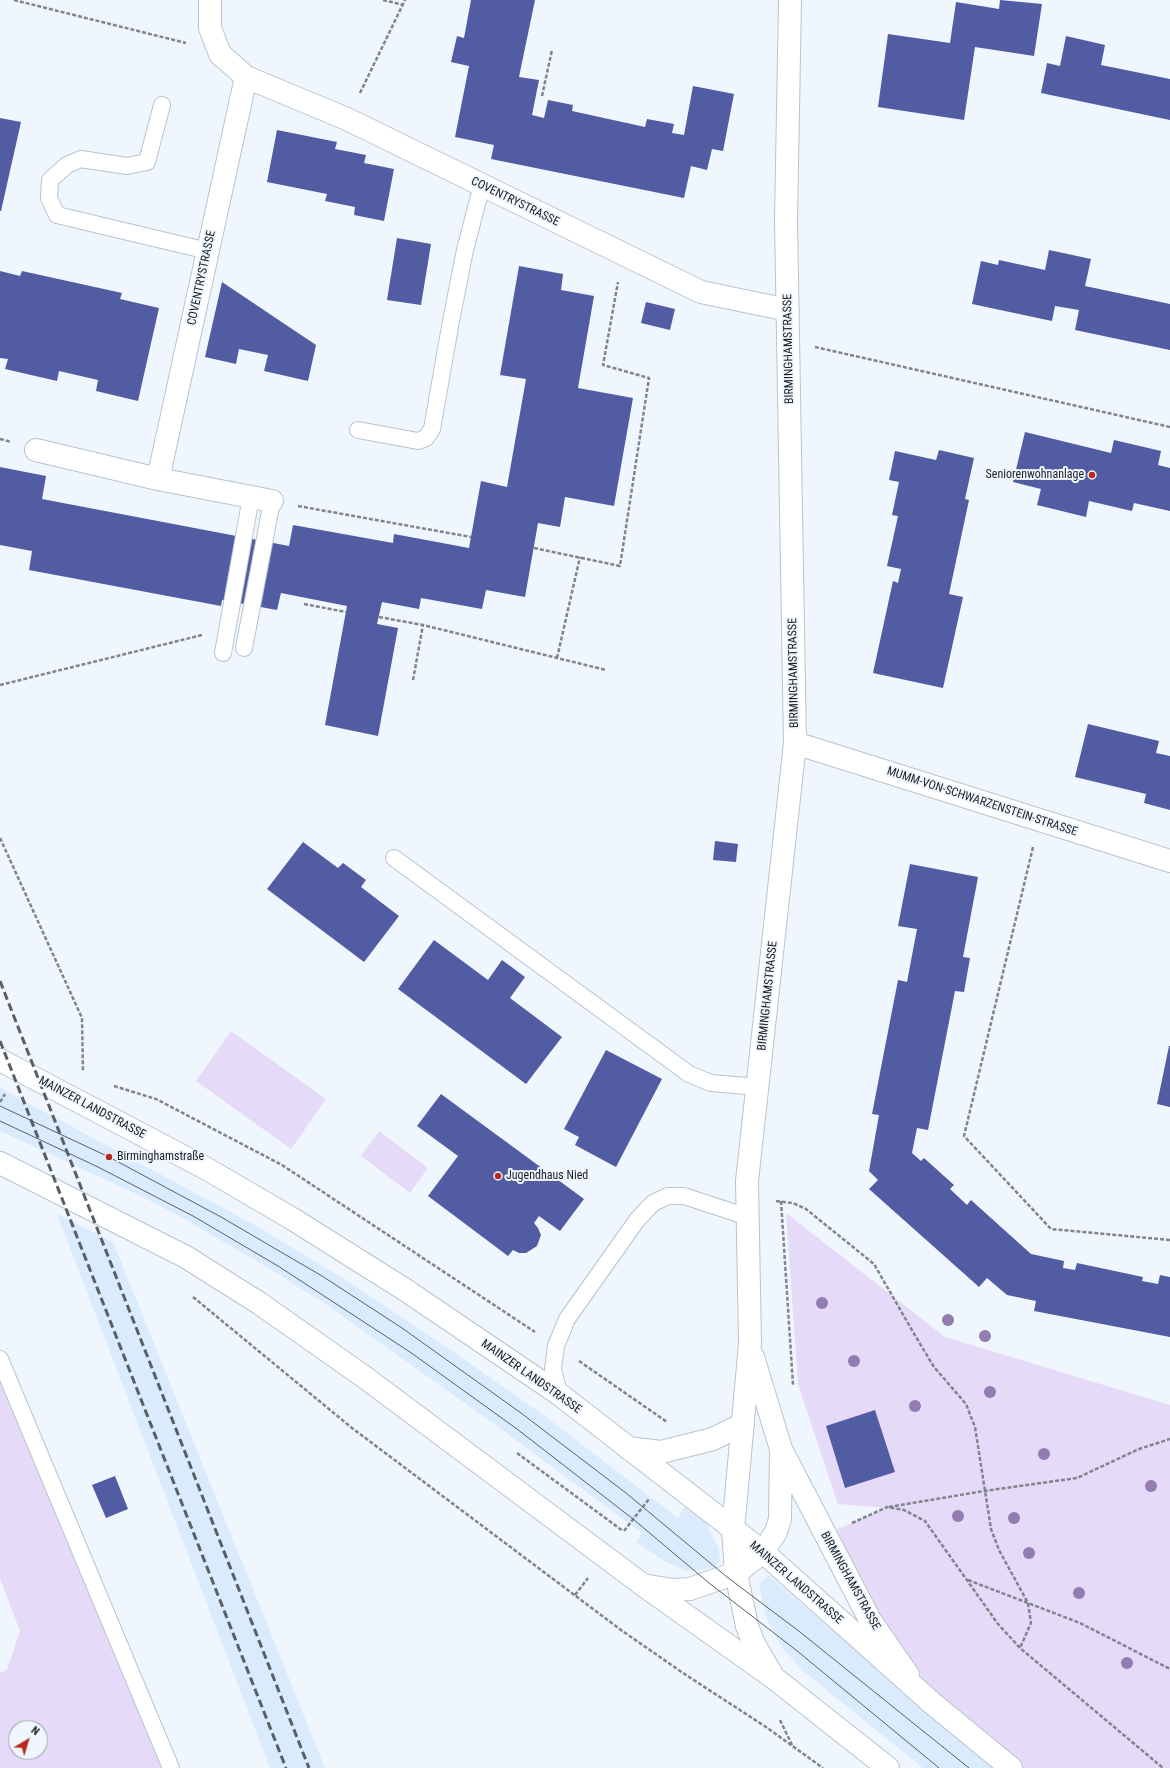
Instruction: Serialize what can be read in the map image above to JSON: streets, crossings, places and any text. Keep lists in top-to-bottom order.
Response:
{
  "streets": {
    "street": [
      "COVENTRYSTRASSE",
      "BIRMINGHAMSTRASSE",
      "MUMM-VON-SCHWARZENSTEIN-STRASSE",
      "MAINZER LANDSTRASSE"
    ]
  },
  "crossings": [
    ["COVENTRYSTRASSE", "BIRMINGHAMSTRASSE"],
    ["BIRMINGHAMSTRASSE", "MUMM-VON-SCHWARZENSTEIN-STRASSE"],
    ["BIRMINGHAMSTRASSE", "MAINZER LANDSTRASSE"]
  ],
  "places": ["Seniorenwohnanlage", "Birminghamstraße", "Jugendhaus Nied"],
  "north": "top right"
}
